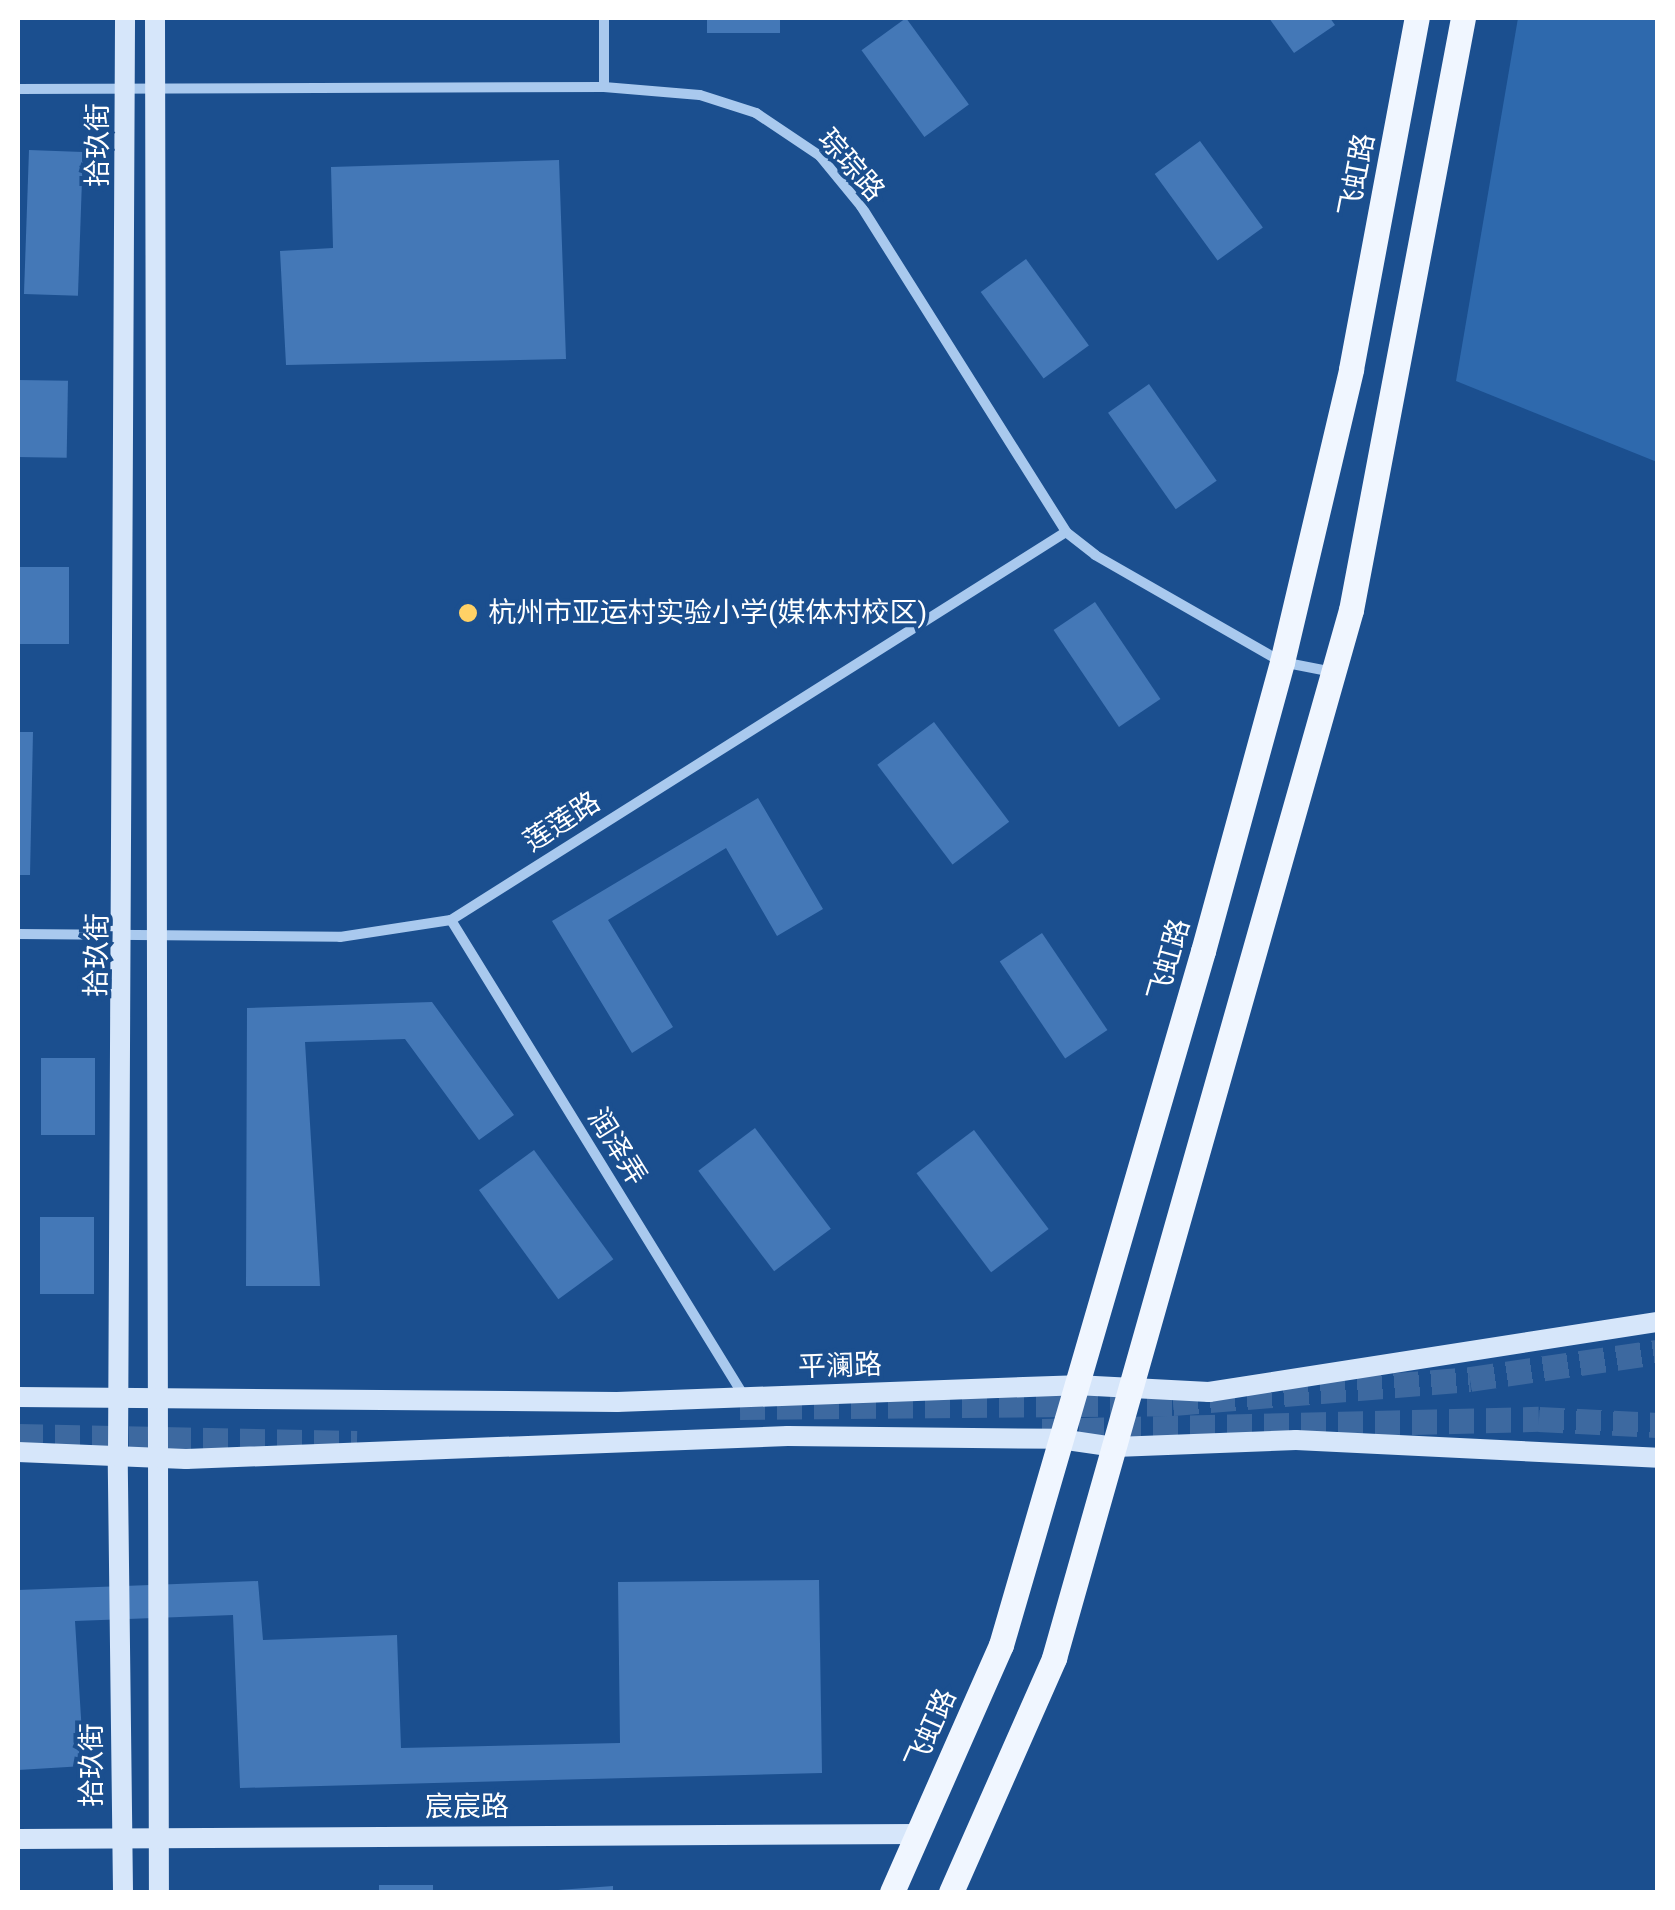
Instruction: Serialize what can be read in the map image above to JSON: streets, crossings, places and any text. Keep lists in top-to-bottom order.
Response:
{
  "streets": {
    "main road": [
      "拾玖街",
      "飞虹路",
      "平澜路",
      "宸宸路"
    ],
    "street": ["琮琮路", "莲莲路", "润泽弄"]
  },
  "crossings": [
    ["拾玖街", "琮琮路"],
    ["拾玖街", "莲莲路"],
    ["拾玖街", "平澜路"],
    ["拾玖街", "宸宸路"],
    ["琮琮路", "飞虹路"],
    ["琮琮路", "莲莲路"],
    ["飞虹路", "平澜路"],
    ["飞虹路", "宸宸路"],
    ["莲莲路", "润泽弄"],
    ["润泽弄", "平澜路"]
  ],
  "places": ["杭州市亚运村实验小学(媒体村校区)"]
}
